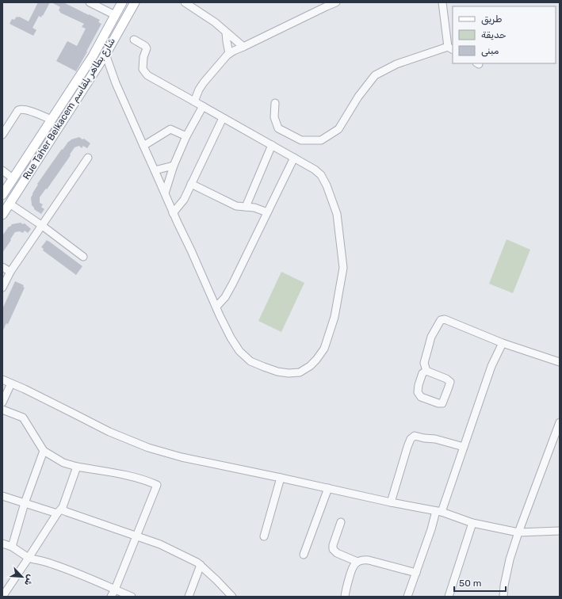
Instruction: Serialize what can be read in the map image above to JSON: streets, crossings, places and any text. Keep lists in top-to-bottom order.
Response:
{
  "streets": {
    "main road": ["Rue Taher Belkacem شارع بطاهر بلقاسم"]
  },
  "legend": ["طريق", "حديقة", "مبنى"],
  "scale_bar": "50 m",
  "north": "bottom right"
}
